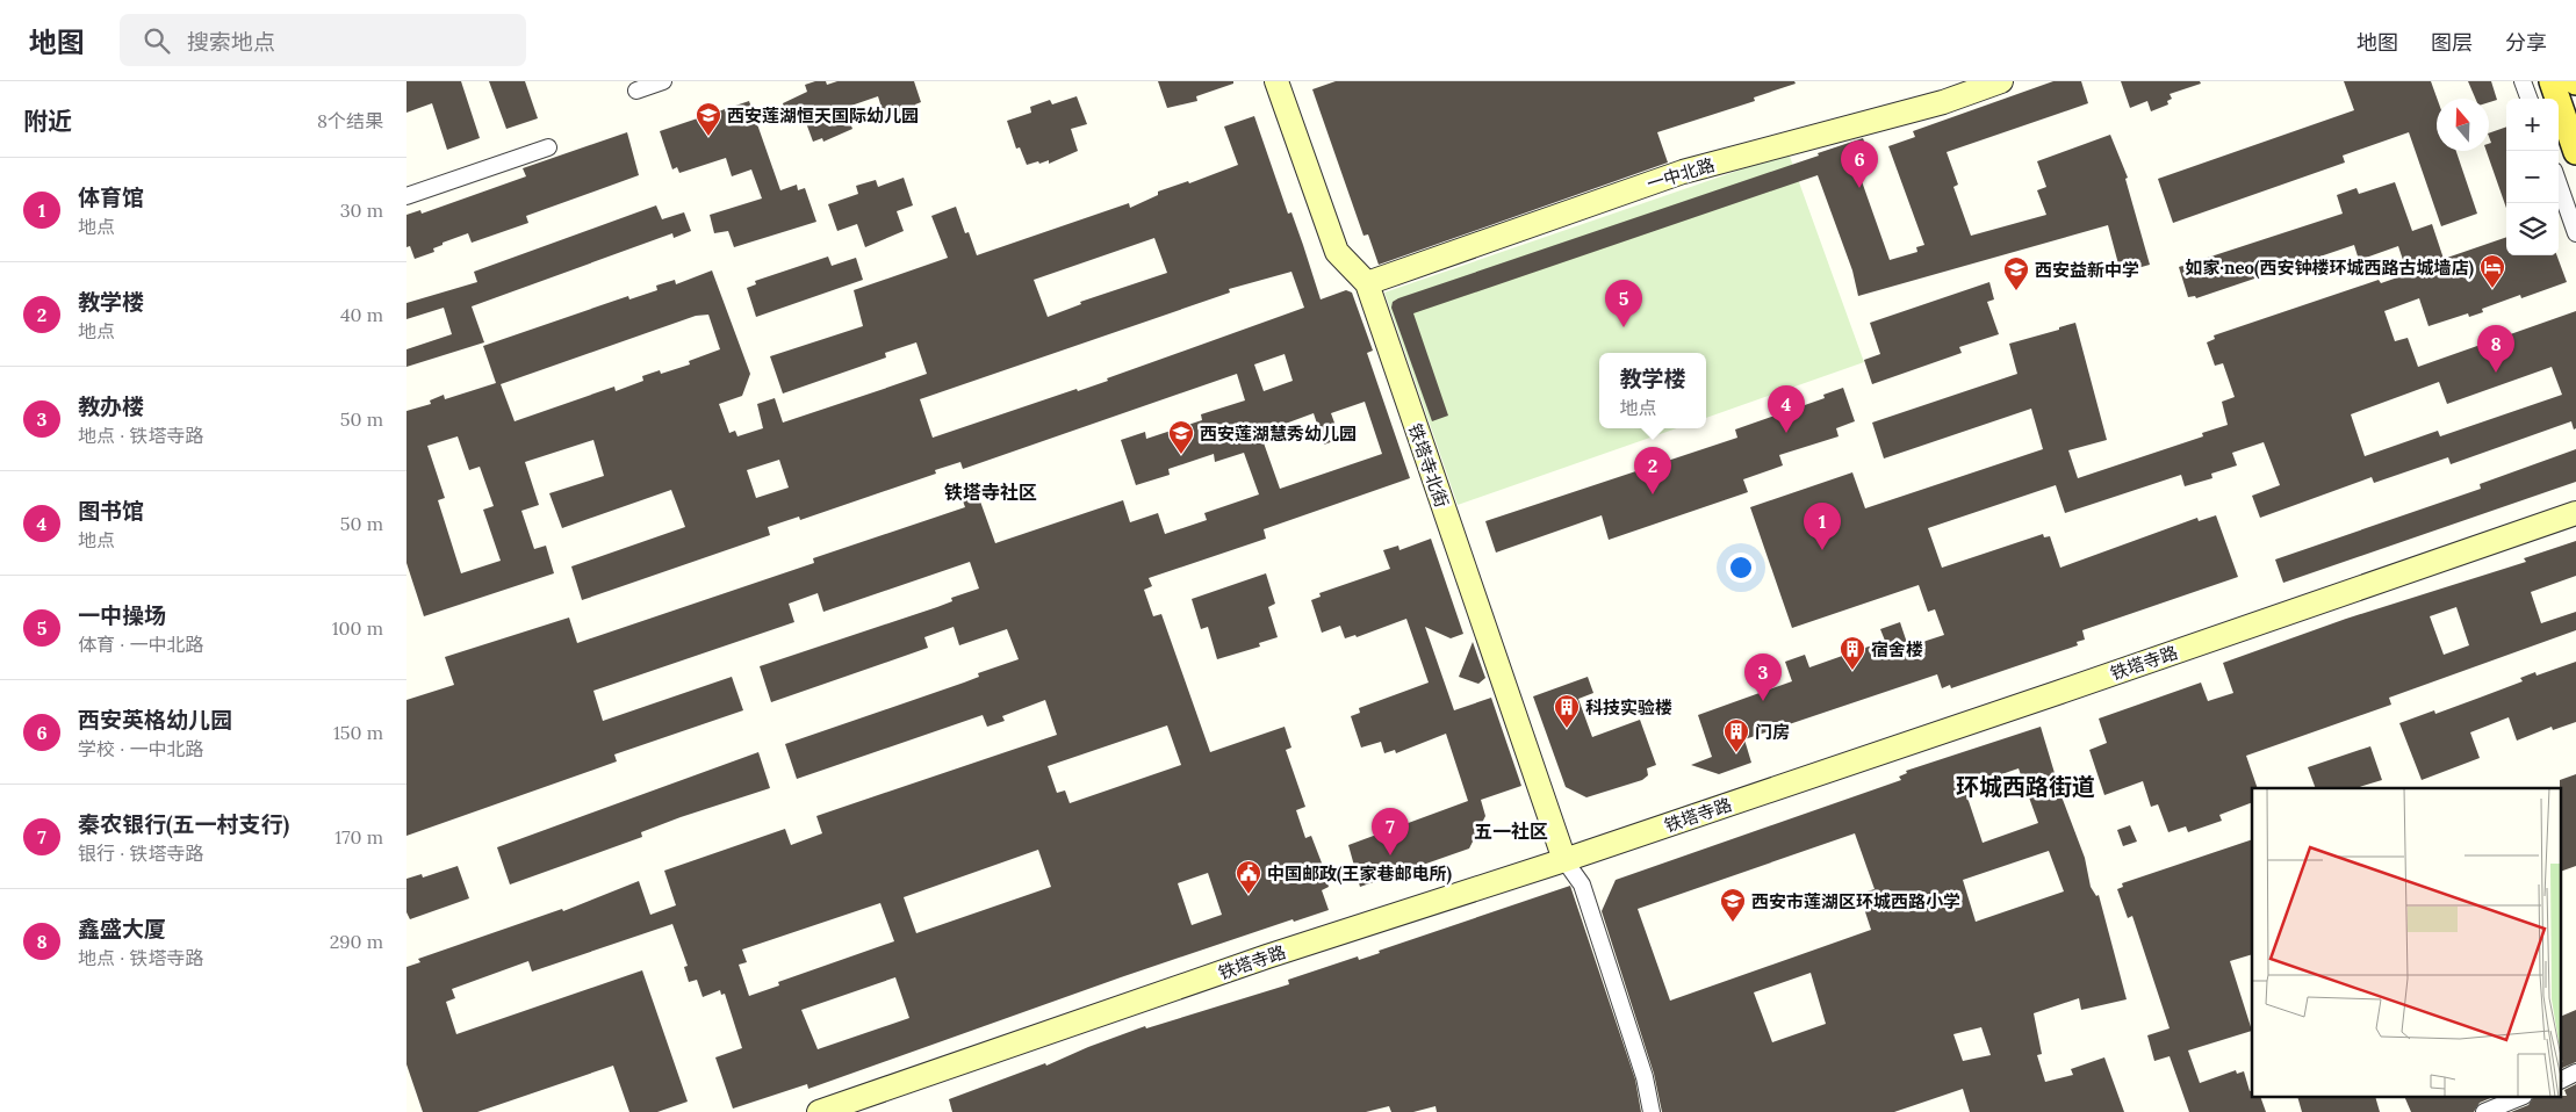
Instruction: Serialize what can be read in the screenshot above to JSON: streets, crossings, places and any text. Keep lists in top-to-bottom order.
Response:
{
  "streets": {
    "street": ["一中北路", "铁塔寺北街", "铁塔寺路"]
  },
  "crossings": [
    ["一中北路", "铁塔寺北街"],
    ["铁塔寺北街", "铁塔寺路"]
  ],
  "districts": ["铁塔寺社区", "环城西路街道", "五一社区"],
  "places": {
    "school or university": [
      "西安莲湖恒天国际幼儿园",
      "西安益新中学",
      "西安莲湖慧秀幼儿园",
      "西安市莲湖区环城西路小学"
    ],
    "hotel": ["如家·neo(西安钟楼环城西路古城墙店)"],
    "building": ["宿舍楼", "科技实验楼", "门房"],
    "public building": ["中国邮政(王家巷邮电所)"]
  },
  "north": "top",
  "page": {
    "header": "地图",
    "search": "搜索地点",
    "nav": ["地图", "图层", "分享"],
    "heading": ["附近", "8个结果"],
    "map_buttons": ["+", "−"],
    "pins": [
      "6",
      "5",
      "8",
      "4",
      "2",
      "1",
      "3",
      "7"
    ],
    "list": [
      {
        "mark": "1",
        "name": "体育馆",
        "note": "地点",
        "value": "30 m"
      },
      {
        "mark": "2",
        "name": "教学楼",
        "note": "地点",
        "value": "40 m"
      },
      {
        "mark": "3",
        "name": "教办楼",
        "note": "地点 · 铁塔寺路",
        "value": "50 m"
      },
      {
        "mark": "4",
        "name": "图书馆",
        "note": "地点",
        "value": "50 m"
      },
      {
        "mark": "5",
        "name": "一中操场",
        "note": "体育 · 一中北路",
        "value": "100 m"
      },
      {
        "mark": "6",
        "name": "西安英格幼儿园",
        "note": "学校 · 一中北路",
        "value": "150 m"
      },
      {
        "mark": "7",
        "name": "秦农银行(五一村支行)",
        "note": "银行 · 铁塔寺路",
        "value": "170 m"
      },
      {
        "mark": "8",
        "name": "鑫盛大厦",
        "note": "地点 · 铁塔寺路",
        "value": "290 m"
      }
    ],
    "popup": ["教学楼", "地点"]
  }
}
